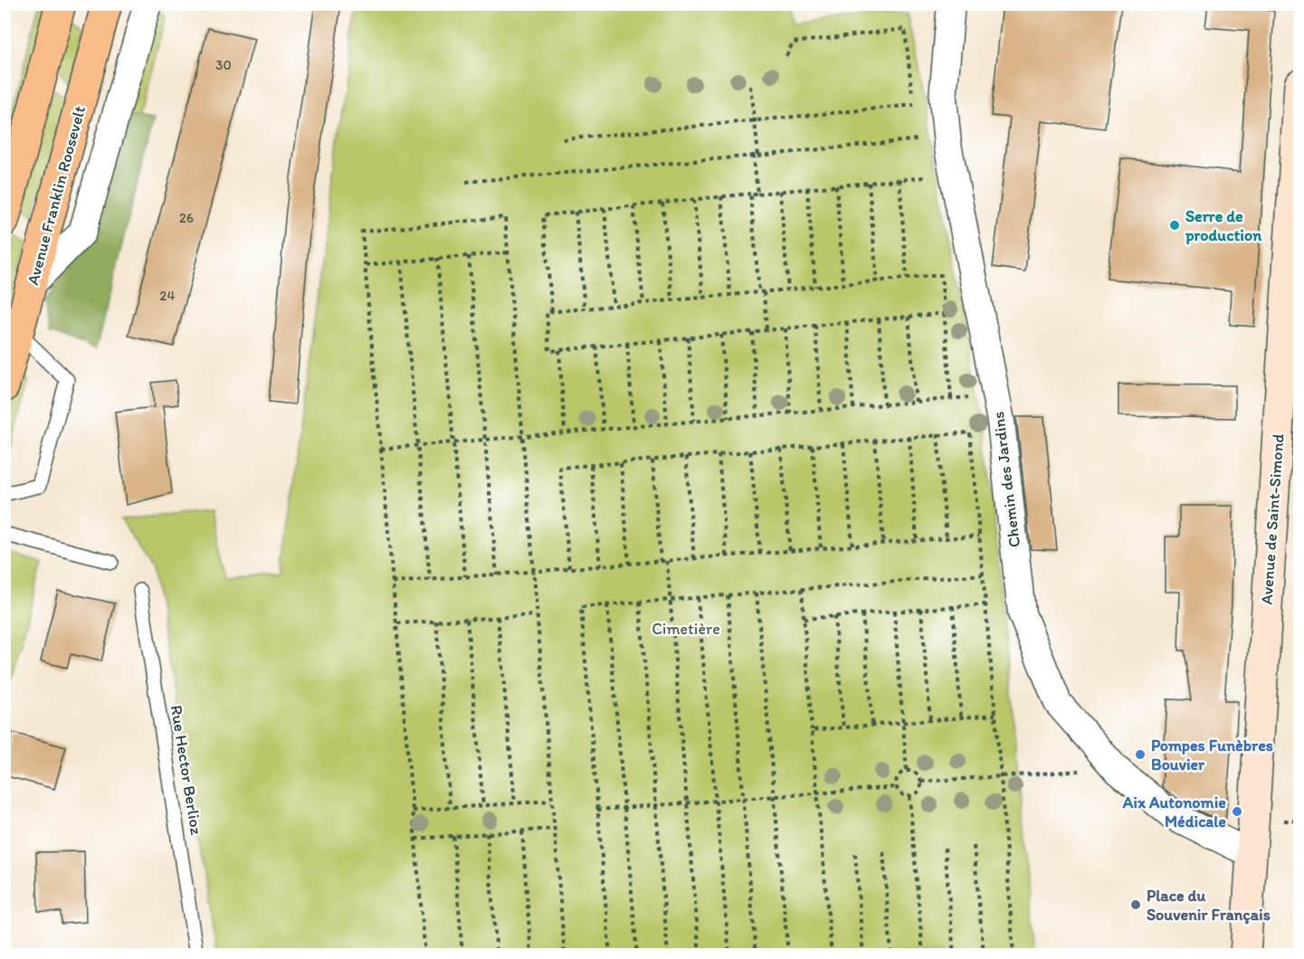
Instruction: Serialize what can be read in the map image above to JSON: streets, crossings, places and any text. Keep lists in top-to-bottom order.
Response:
{
  "streets": {
    "main road": ["Avenue Franklin Roosevelt", "Avenue de Saint-Simond"],
    "street": ["Chemin des Jardins"],
    "lane": ["Rue Hector Berlioz"]
  },
  "crossings": [
    ["Chemin des Jardins", "Avenue de Saint-Simond"]
  ],
  "parks": ["Cimetière"],
  "places": [
    "Serre de production",
    "Pompes Funèbres Bouvier",
    "Aix Autonomie Médicale",
    "Place du Souvenir Français"
  ],
  "house_numbers": ["30", "26", "24"]
}
